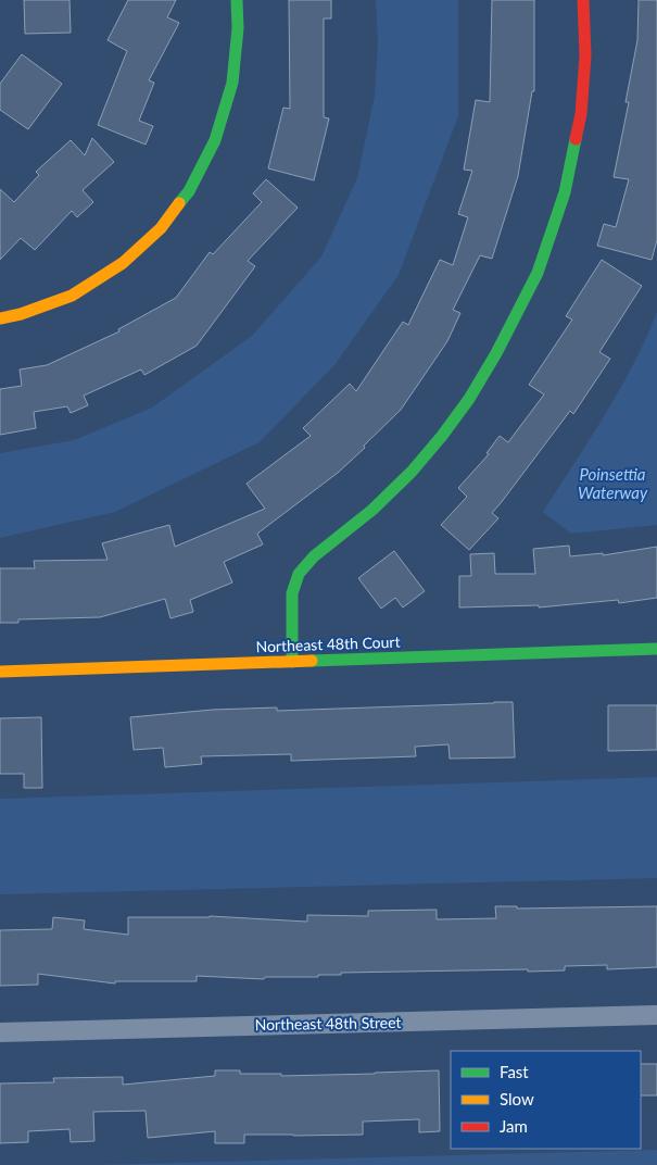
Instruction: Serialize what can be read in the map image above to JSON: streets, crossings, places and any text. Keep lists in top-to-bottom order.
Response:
{
  "streets": {
    "street": ["Northeast 48th Court", "Northeast 48th Street"]
  },
  "water": ["Poinsettia Waterway"],
  "legend": ["Fast", "Slow", "Jam"]
}
